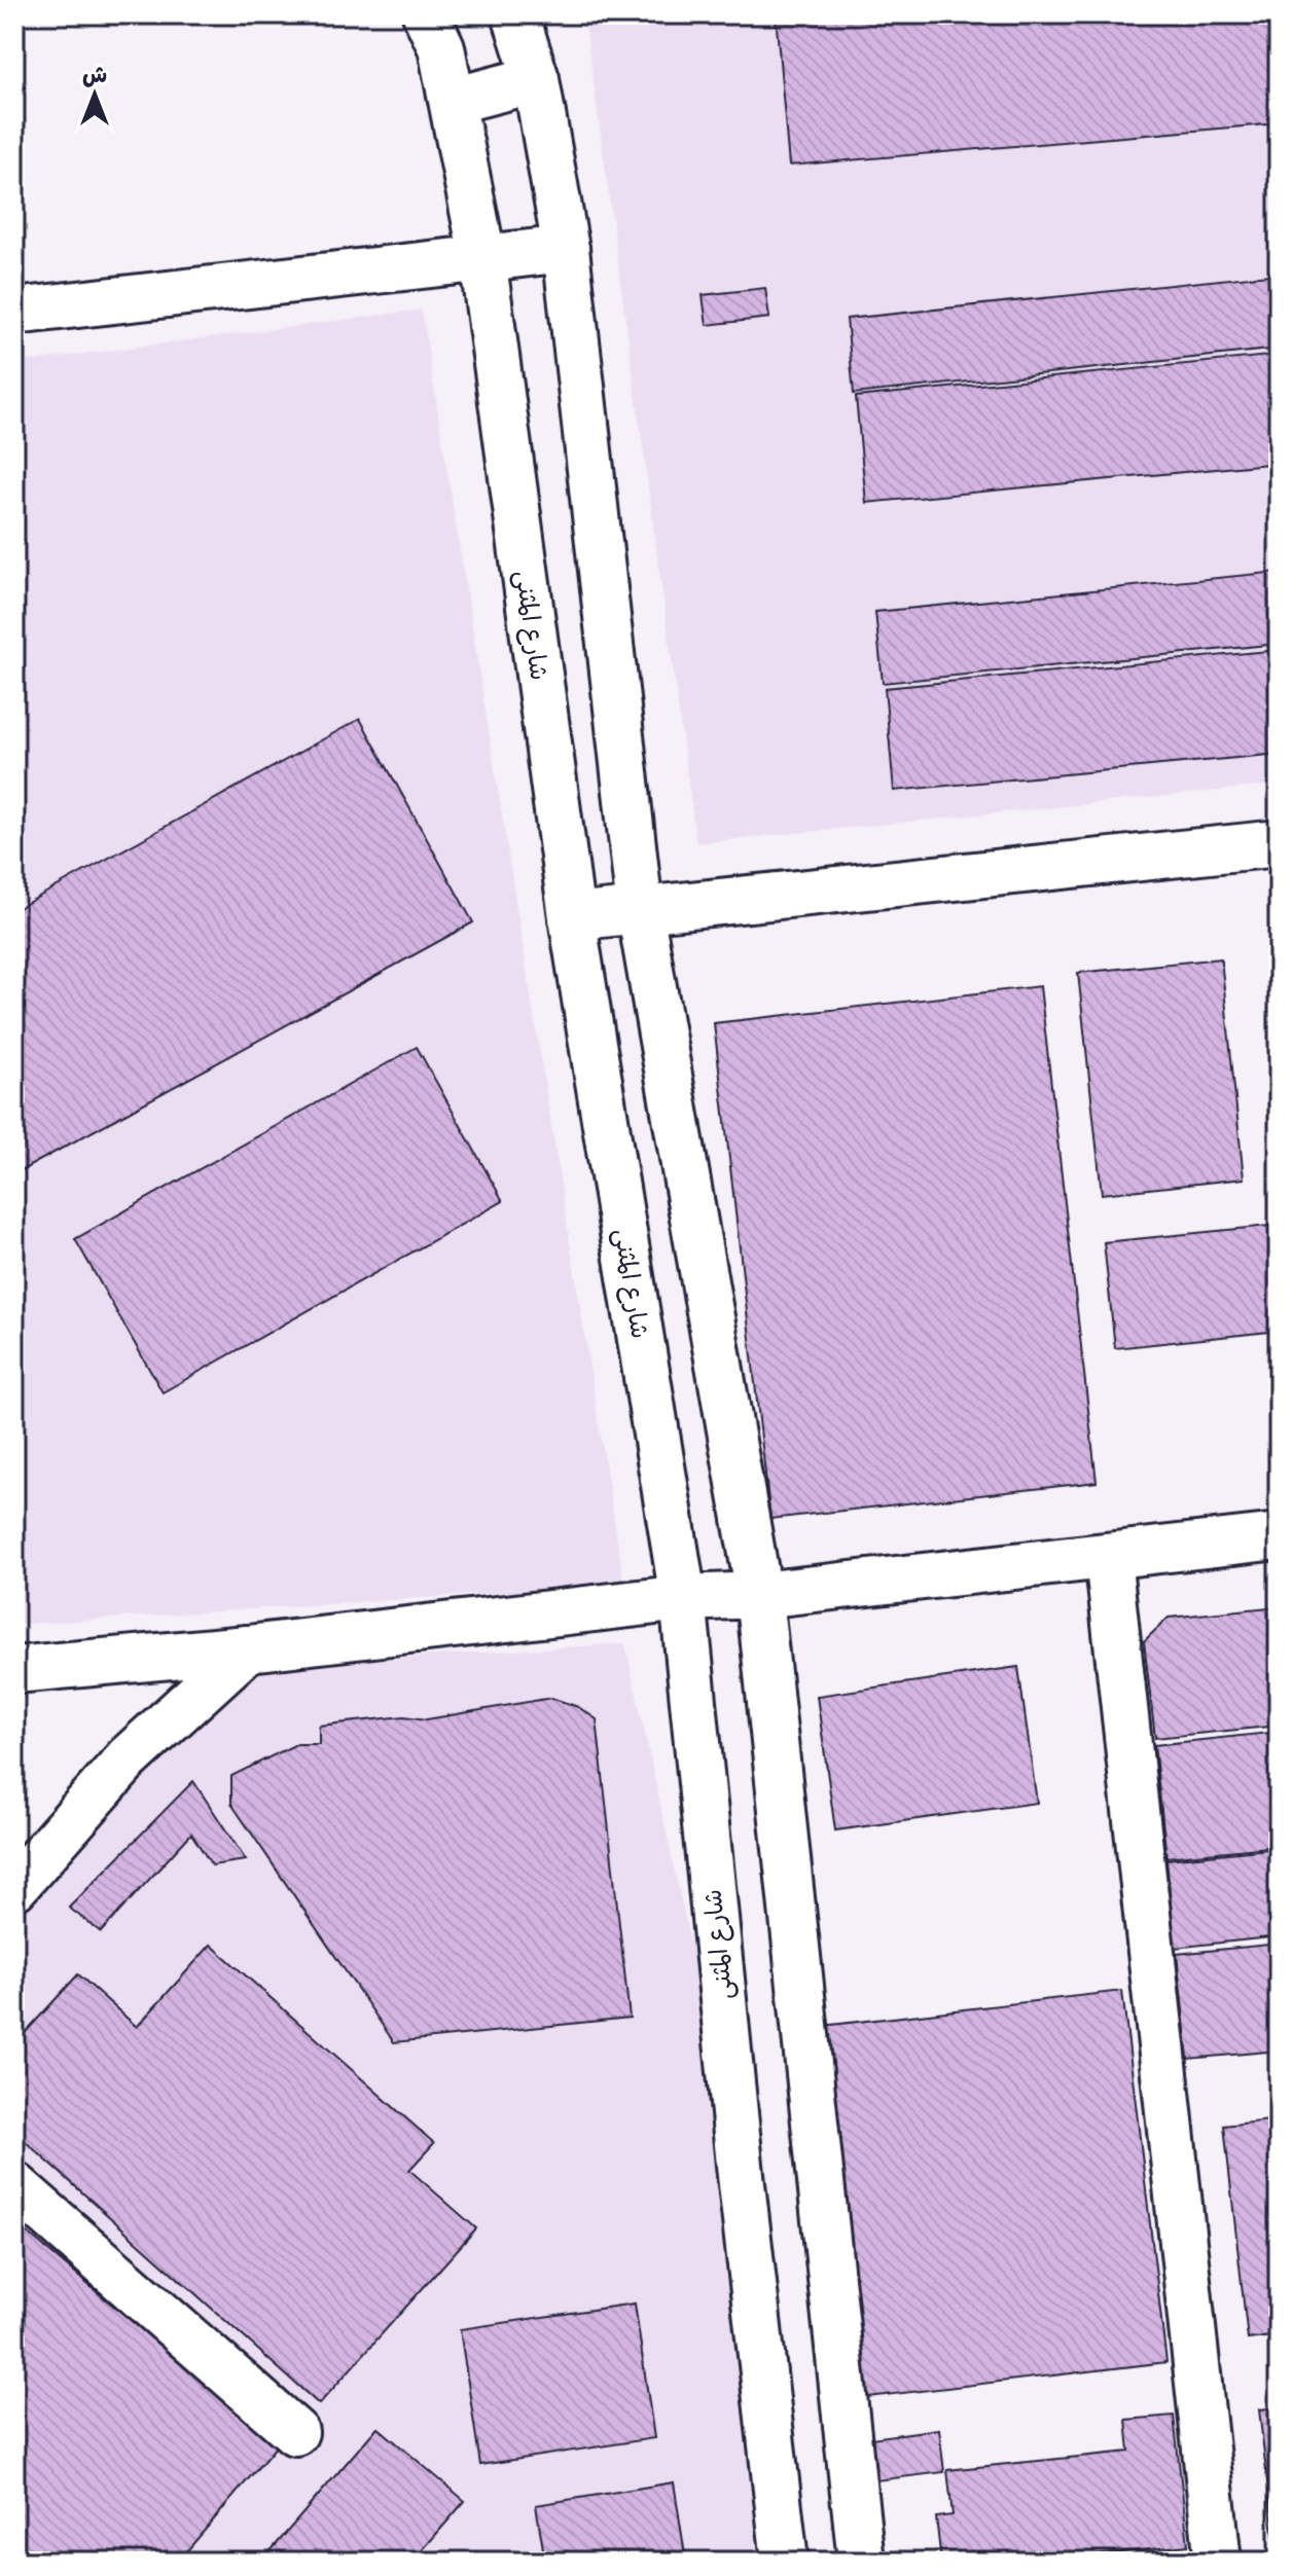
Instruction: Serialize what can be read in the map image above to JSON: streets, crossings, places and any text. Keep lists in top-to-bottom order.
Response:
{
  "streets": {
    "street": ["شارع المثنى"]
  },
  "north": "top"
}
